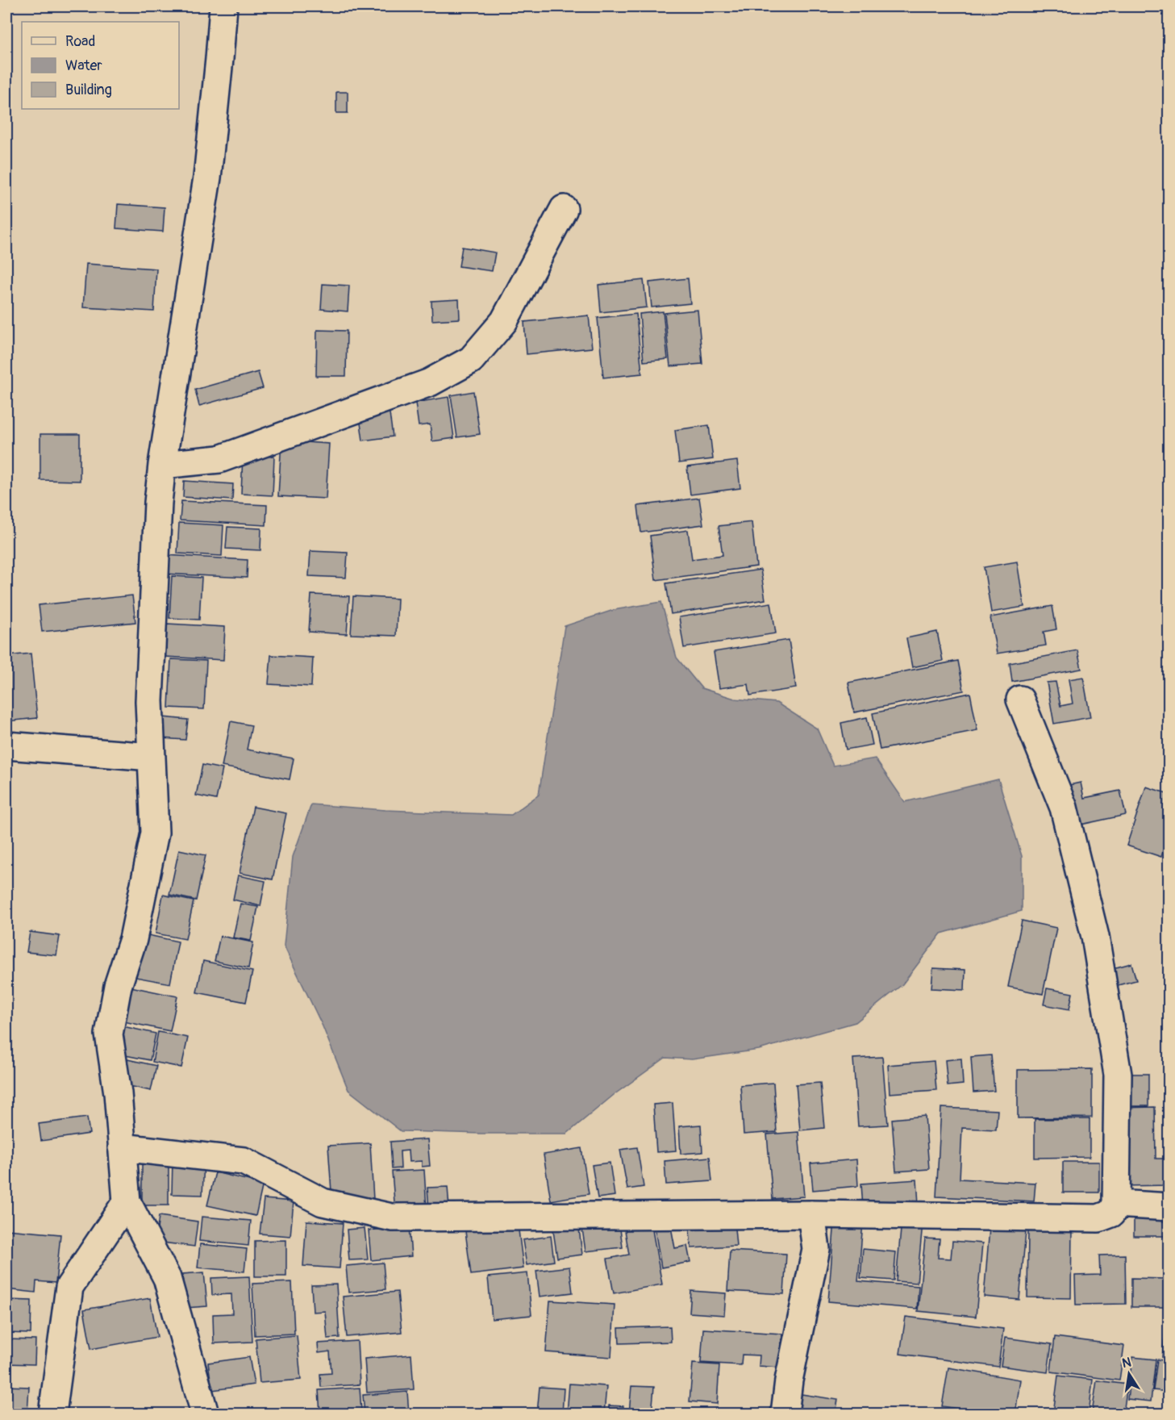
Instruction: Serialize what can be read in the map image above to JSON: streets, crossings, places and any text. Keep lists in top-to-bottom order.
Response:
{
  "legend": ["Road", "Water", "Building"],
  "north": "top"
}
